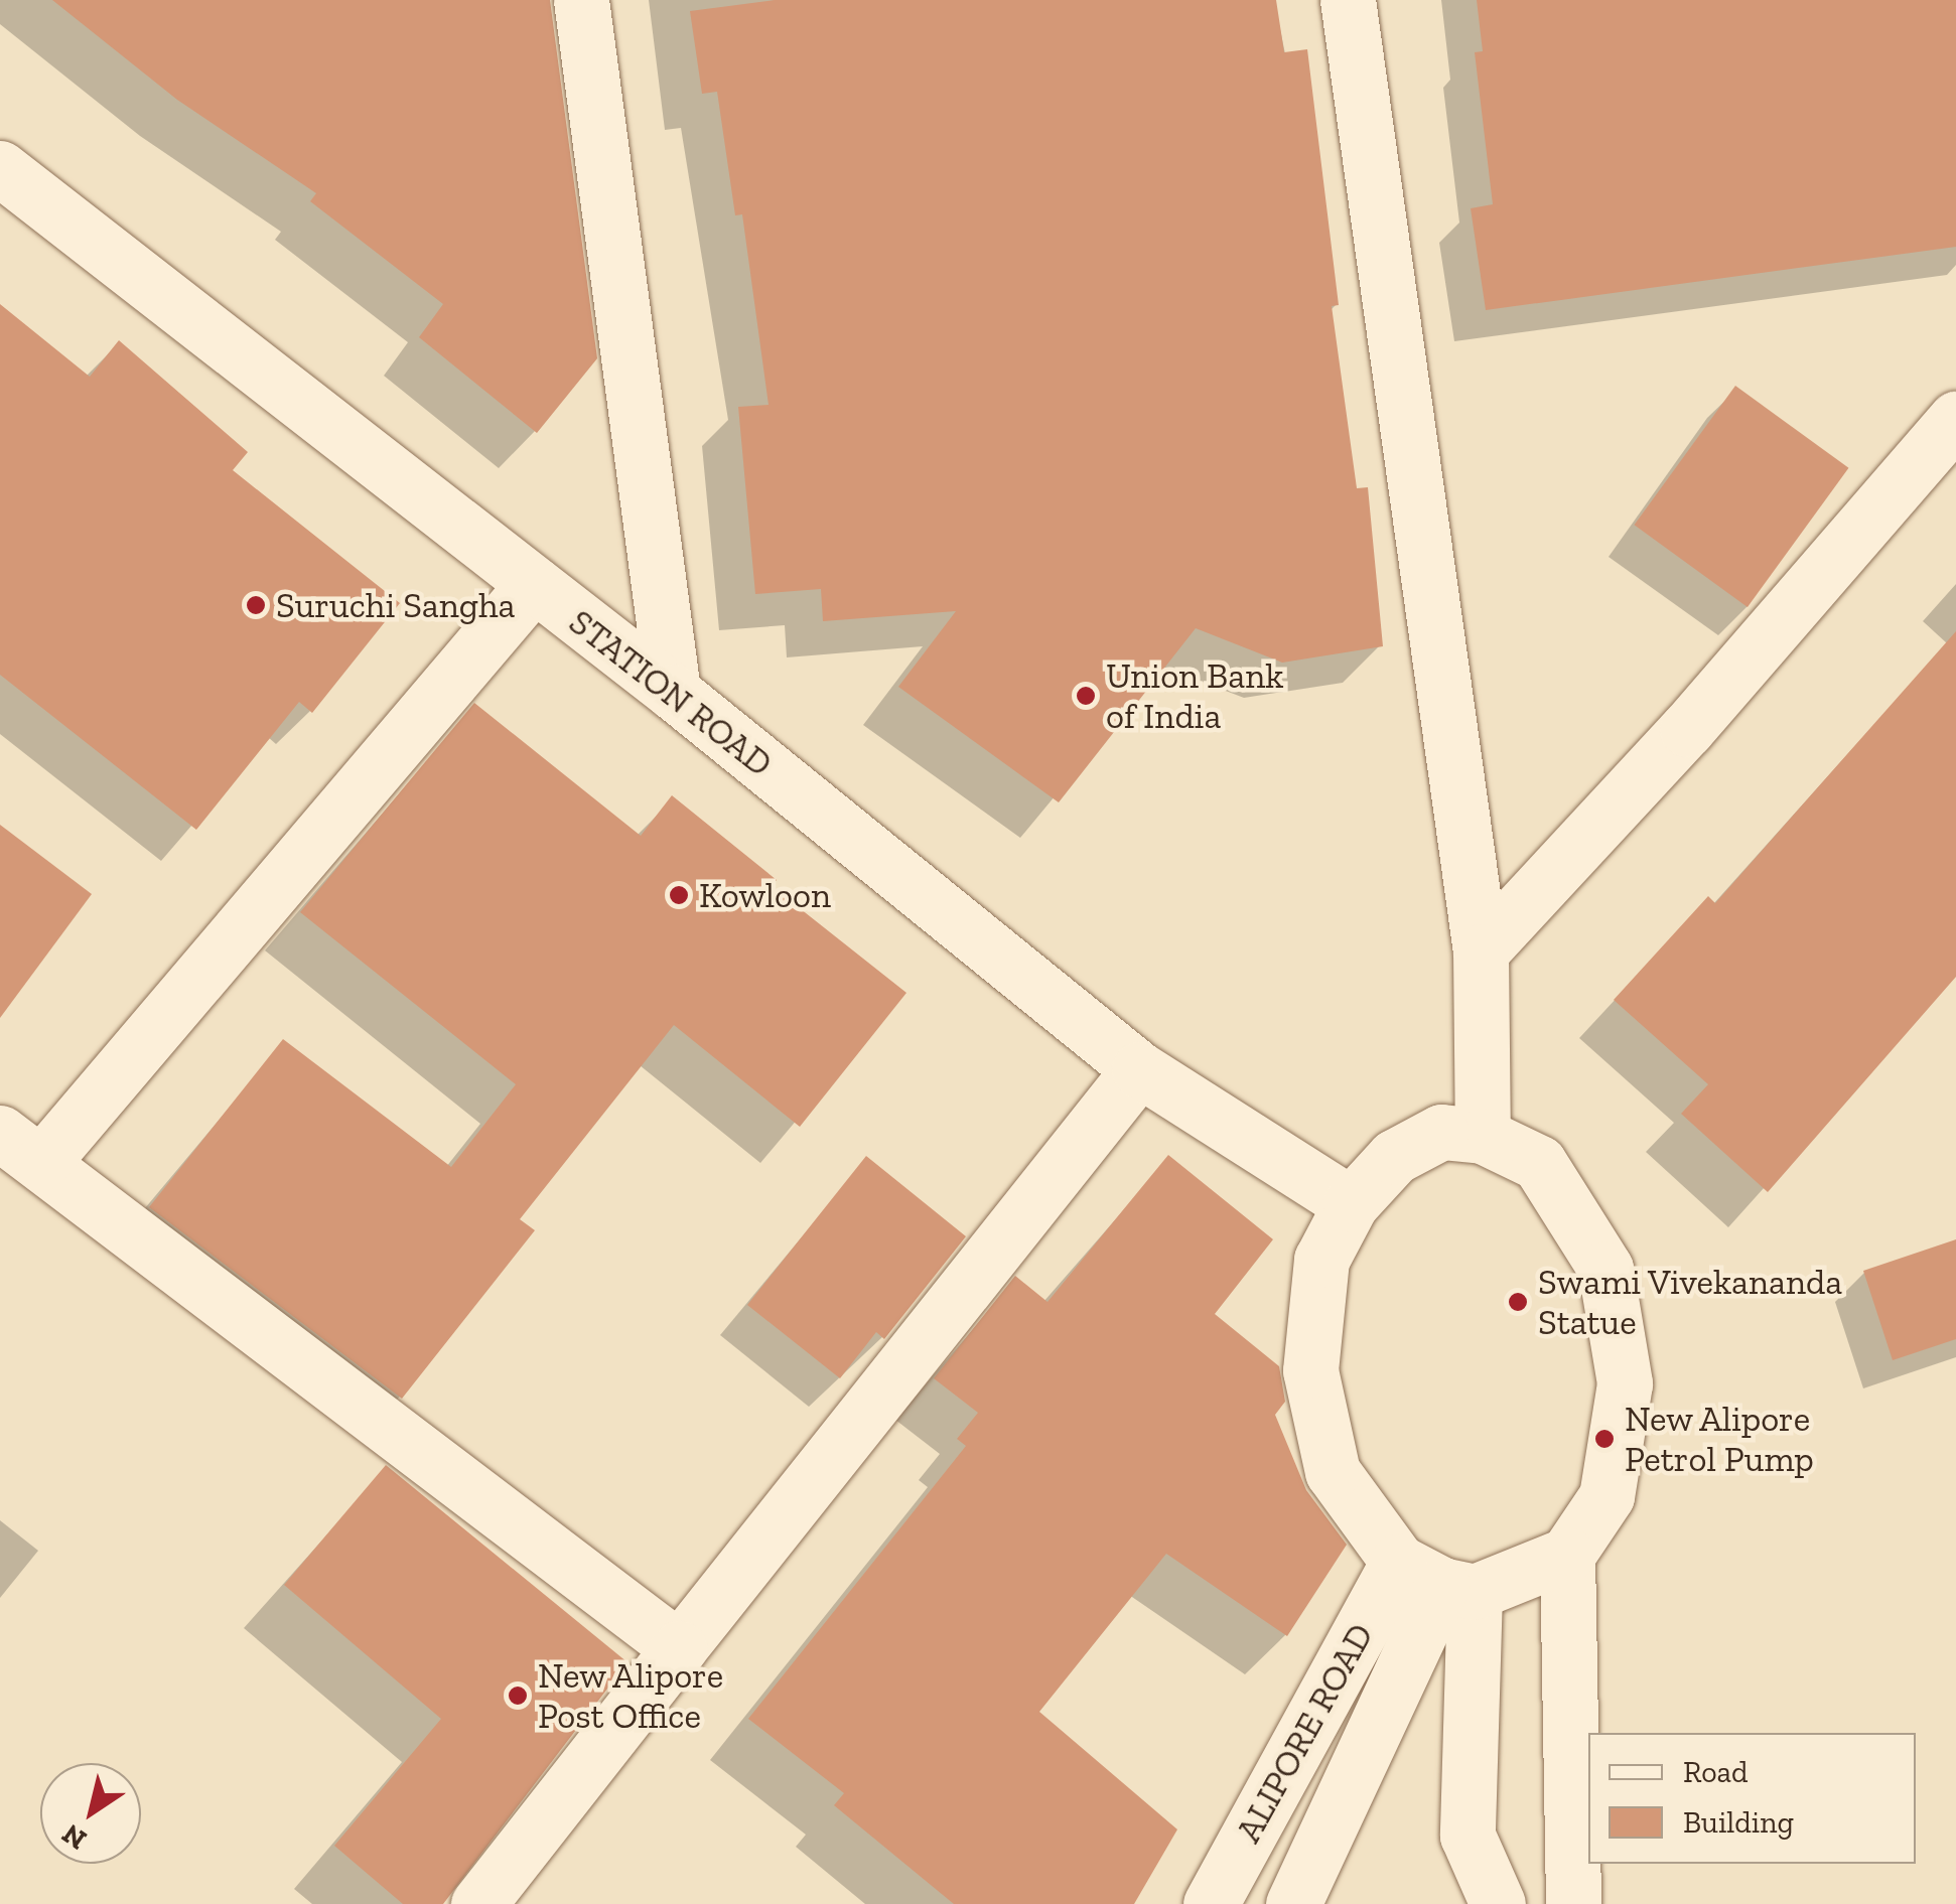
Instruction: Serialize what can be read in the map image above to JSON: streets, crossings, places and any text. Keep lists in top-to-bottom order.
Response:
{
  "streets": {
    "street": ["STATION ROAD", "ALIPORE ROAD"]
  },
  "places": [
    "Suruchi Sangha",
    "Union Bank of India",
    "Kowloon",
    "Swami Vivekananda Statue",
    "New Alipore Petrol Pump",
    "New Alipore Post Office"
  ],
  "legend": ["Road", "Building"],
  "north": "bottom left"
}
